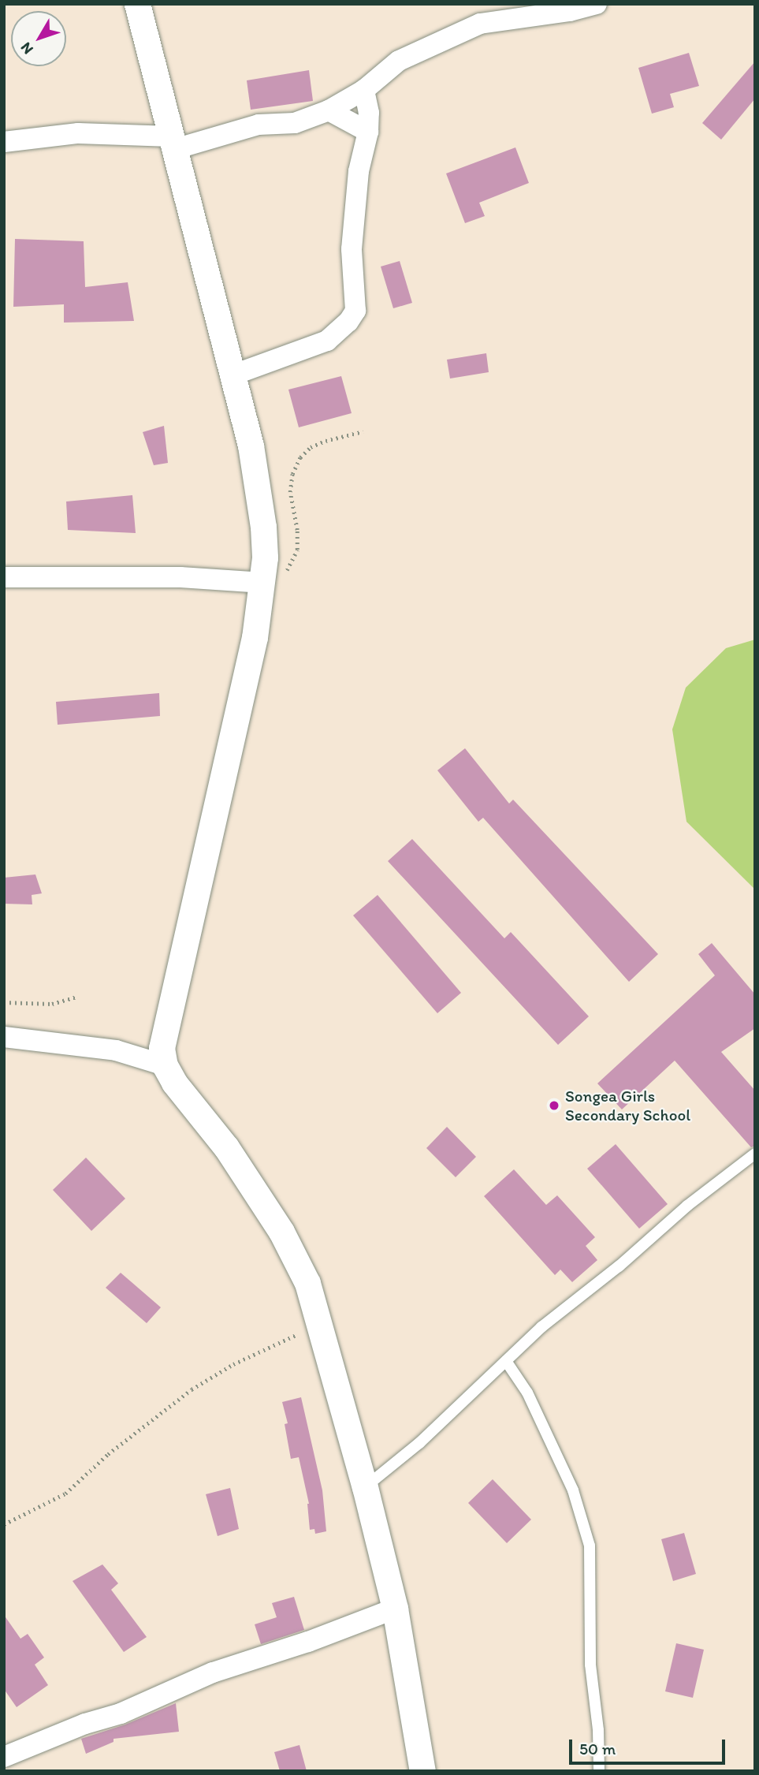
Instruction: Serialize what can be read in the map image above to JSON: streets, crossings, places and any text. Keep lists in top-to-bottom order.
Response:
{
  "places": ["Songea Girls Secondary School"],
  "scale_bar": "50 m",
  "north": "bottom left"
}
